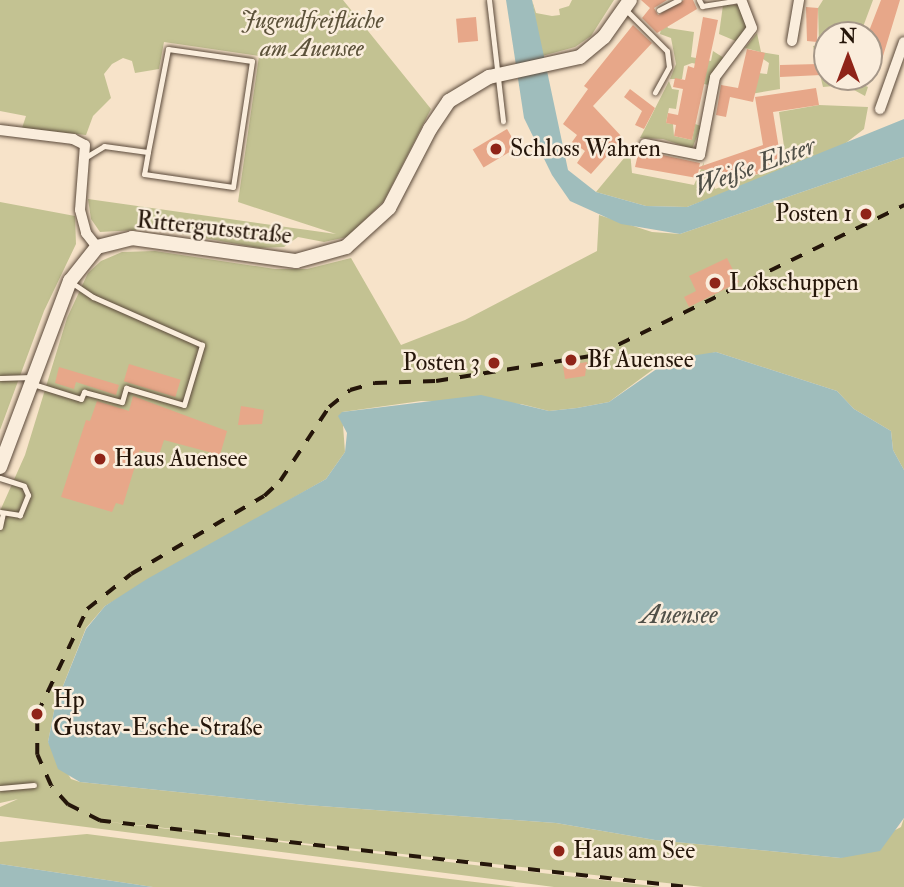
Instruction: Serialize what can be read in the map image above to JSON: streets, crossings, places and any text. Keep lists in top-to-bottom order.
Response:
{
  "streets": {
    "main road": ["Rittergutsstraße"]
  },
  "water": ["Weiße Elster", "Auensee"],
  "parks": ["Jugendfreifläche am Auensee"],
  "places": [
    "Schloss Wahren",
    "Posten 1",
    "Lokschuppen",
    "Bf Auensee",
    "Posten 3",
    "Haus Auensee",
    "Hp Gustav-Esche-Straße",
    "Haus am See"
  ],
  "north": "top"
}
